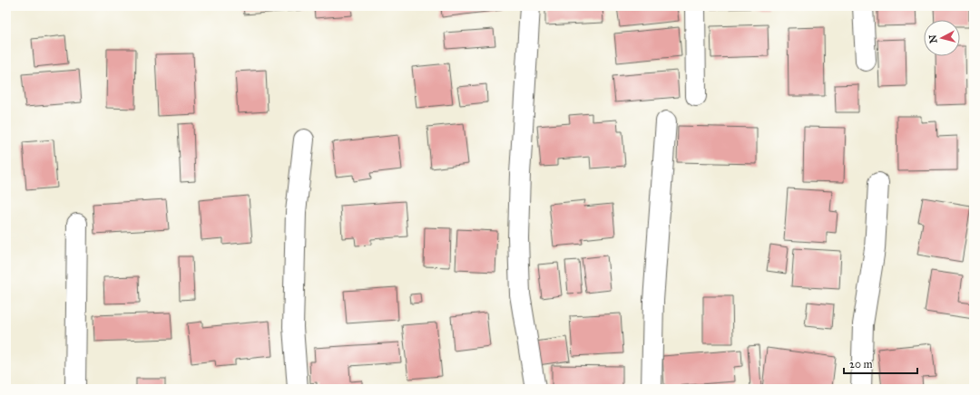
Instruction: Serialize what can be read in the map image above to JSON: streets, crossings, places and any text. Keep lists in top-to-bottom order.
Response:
{
  "scale_bar": "20 m",
  "north": "left"
}
